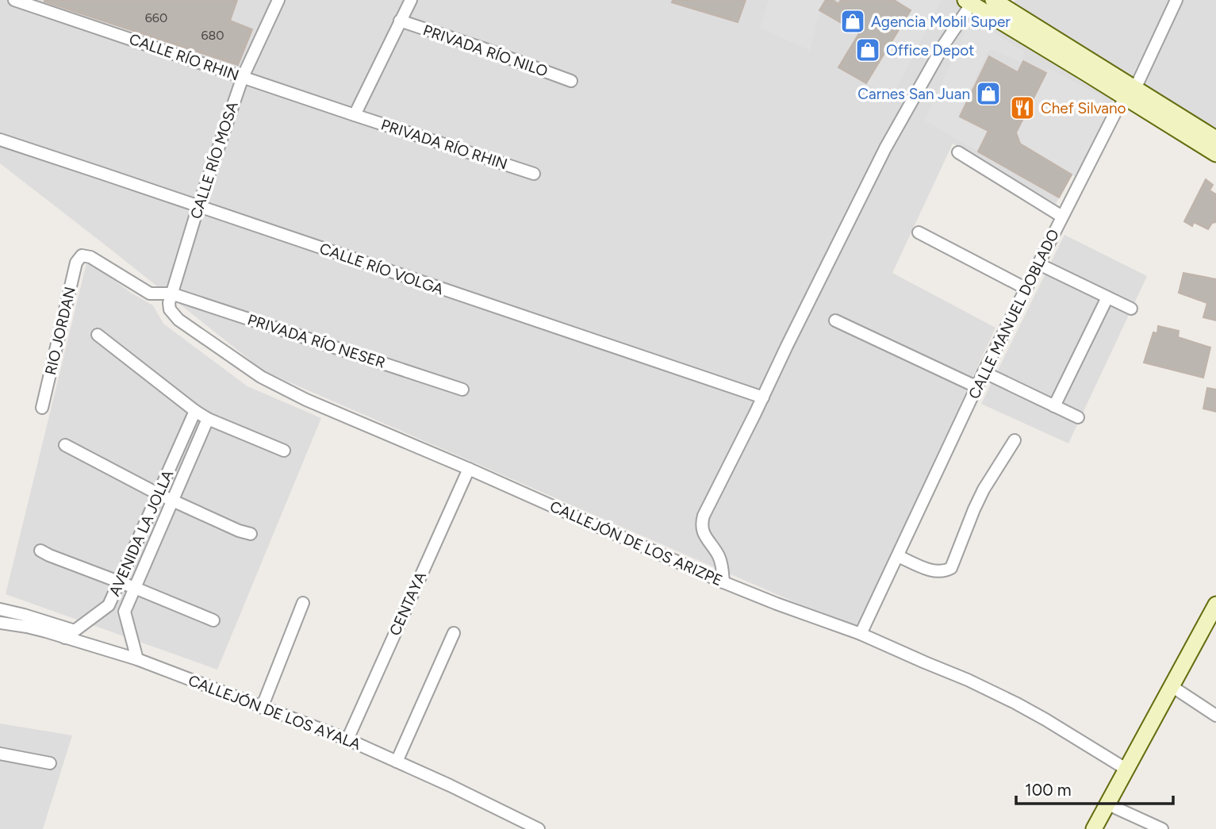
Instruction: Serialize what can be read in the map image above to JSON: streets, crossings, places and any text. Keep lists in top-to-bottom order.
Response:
{
  "streets": {
    "street": [
      "PRIVADA RÍO NILO",
      "CALLE RÍO RHIN",
      "PRIVADA RÍO RHIN",
      "CALLE RÍO MOSA",
      "CALLE RÍO VOLGA",
      "CALLE MANUEL DOBLADO",
      "RIO JORDAN",
      "PRIVADA RÍO NESER",
      "AVENIDA LA JOLLA",
      "CALLEJÓN DE LOS ARIZPE",
      "CENTAYA",
      "CALLEJÓN DE LOS AYALA"
    ]
  },
  "crossings": [
    ["CALLE RÍO RHIN", "PRIVADA RÍO RHIN"],
    ["CALLE RÍO RHIN", "CALLE RÍO MOSA"],
    ["CALLE RÍO MOSA", "CALLE RÍO VOLGA"],
    ["CALLE RÍO MOSA", "PRIVADA RÍO NESER"],
    ["CALLE RÍO MOSA", "CALLEJÓN DE LOS ARIZPE"],
    ["CALLE MANUEL DOBLADO", "CALLEJÓN DE LOS ARIZPE"],
    ["RIO JORDAN", "PRIVADA RÍO NESER"],
    ["PRIVADA RÍO NESER", "CALLEJÓN DE LOS ARIZPE"],
    ["AVENIDA LA JOLLA", "CALLEJÓN DE LOS AYALA"],
    ["CALLEJÓN DE LOS ARIZPE", "CENTAYA"],
    ["CENTAYA", "CALLEJÓN DE LOS AYALA"]
  ],
  "places": {
    "shop": ["Agencia Mobil Super", "Office Depot", "Carnes San Juan"],
    "restaurant": ["Chef Silvano"]
  },
  "house_numbers": ["660", "680"],
  "scale_bar": "100 m"
}
